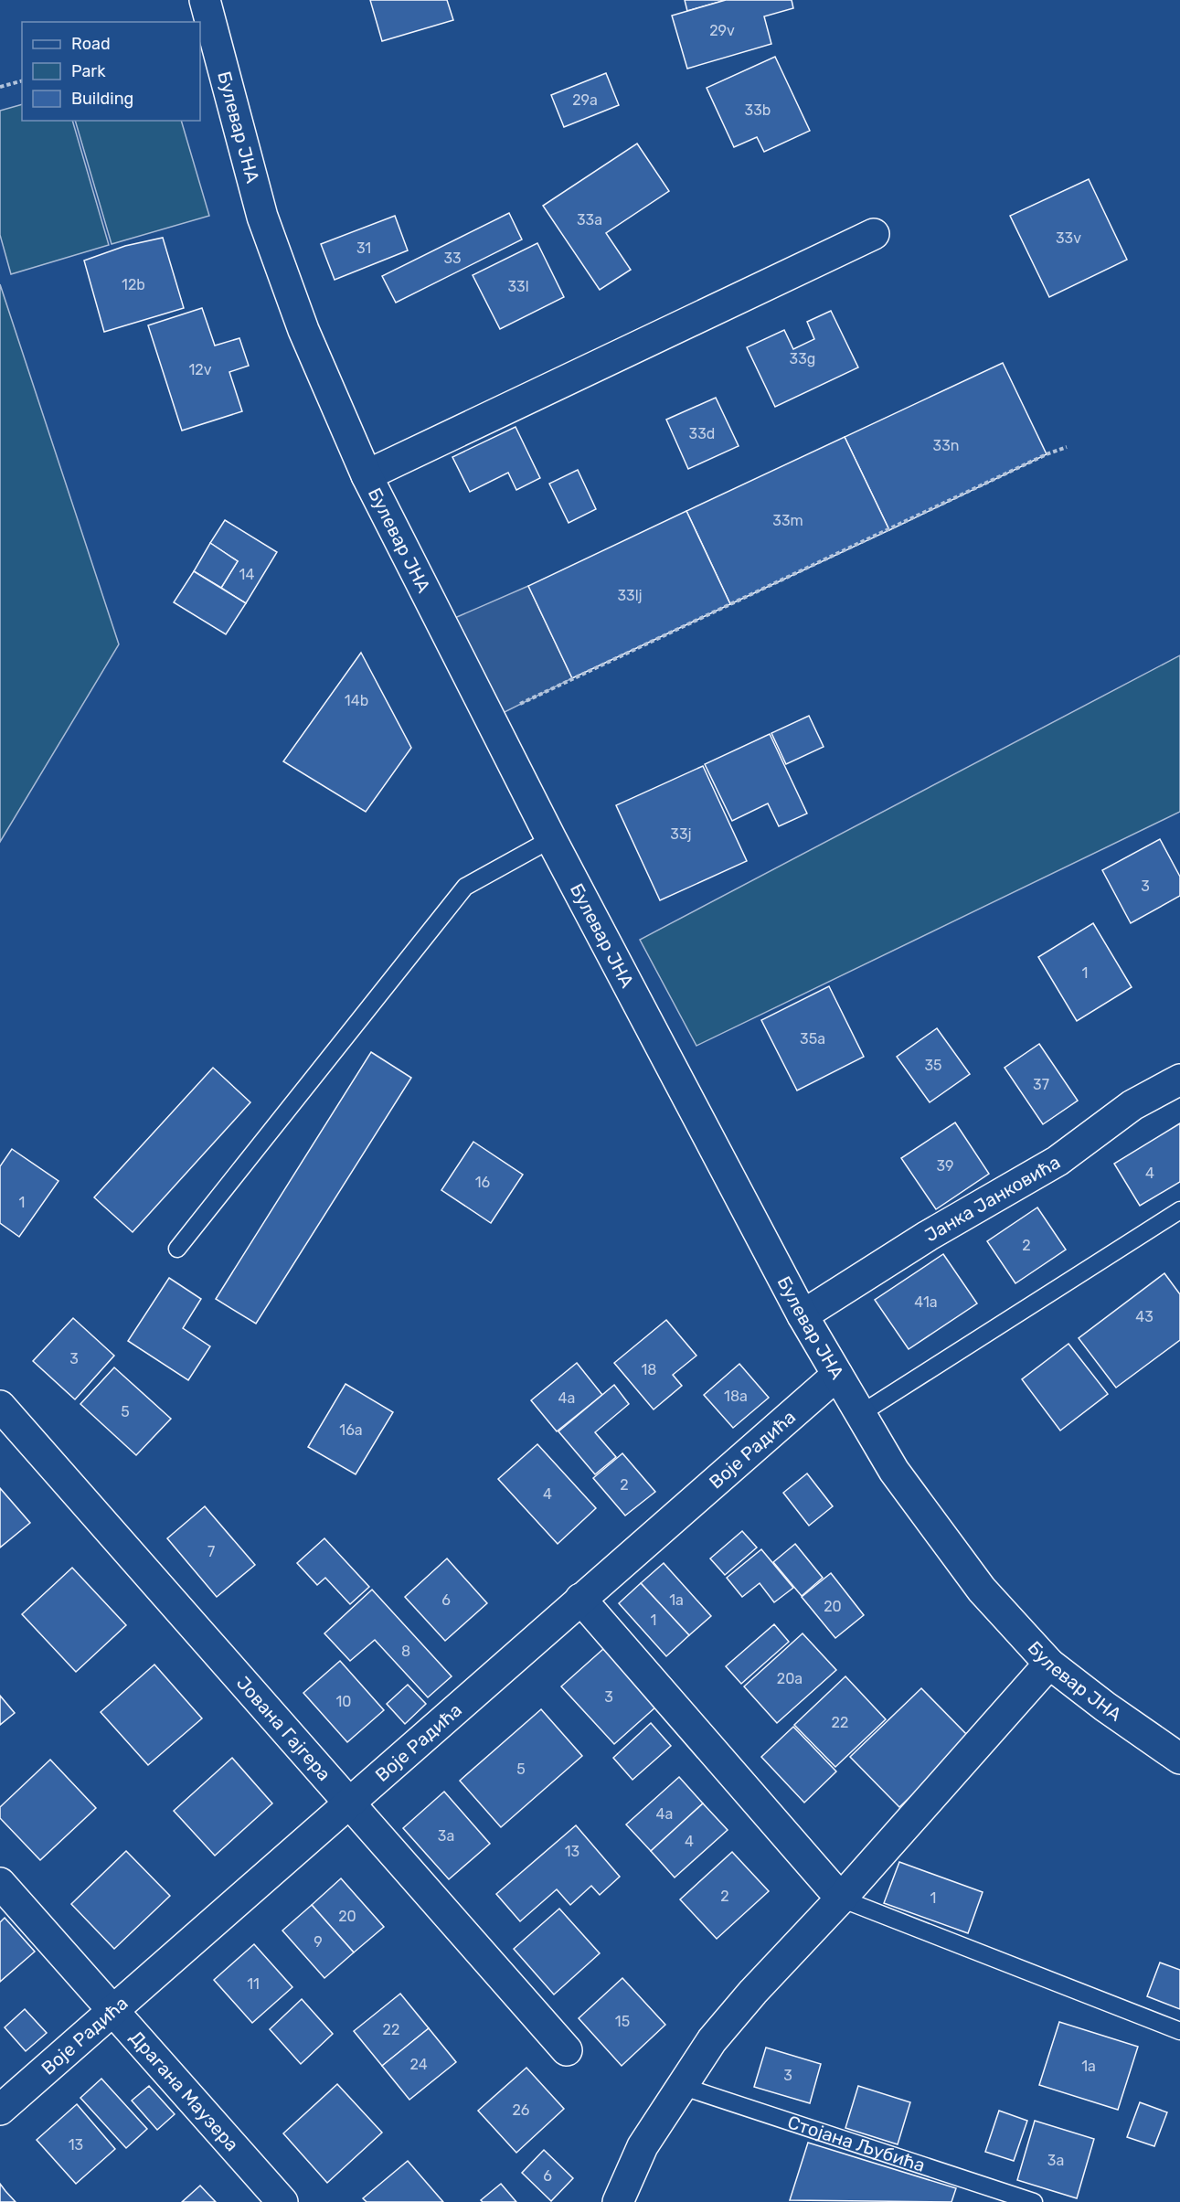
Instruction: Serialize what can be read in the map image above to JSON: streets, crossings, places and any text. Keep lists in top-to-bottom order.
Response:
{
  "streets": {
    "street": [
      "Булевар ЈНА",
      "Јанка Јанковића",
      "Воје Радића",
      "Јована Гајгера",
      "Драгана Маузера"
    ],
    "lane": ["Стојана Љубића"]
  },
  "crossings": [
    ["Булевар ЈНА", "Јанка Јанковића"],
    ["Булевар ЈНА", "Воје Радића"],
    ["Воје Радића", "Јована Гајгера"],
    ["Воје Радића", "Драгана Маузера"]
  ],
  "house_numbers": [
    "29v",
    "29a",
    "33b",
    "33a",
    "33v",
    "31",
    "33",
    "12b",
    "33l",
    "33g",
    "12v",
    "33d",
    "33n",
    "33m",
    "14",
    "33lj",
    "14b",
    "33j",
    "3",
    "1",
    "35a",
    "35",
    "37",
    "39",
    "4",
    "16",
    "1",
    "2",
    "41a",
    "43",
    "3",
    "18",
    "18a",
    "4a",
    "5",
    "16a",
    "2",
    "4",
    "7",
    "6",
    "1a",
    "20",
    "1",
    "8",
    "20a",
    "3",
    "10",
    "22",
    "5",
    "4a",
    "3a",
    "4",
    "13",
    "2",
    "1",
    "20",
    "9",
    "11",
    "15",
    "22",
    "24",
    "1a",
    "3",
    "26",
    "13",
    "3a",
    "6"
  ],
  "legend": ["Road", "Park", "Building"]
}
